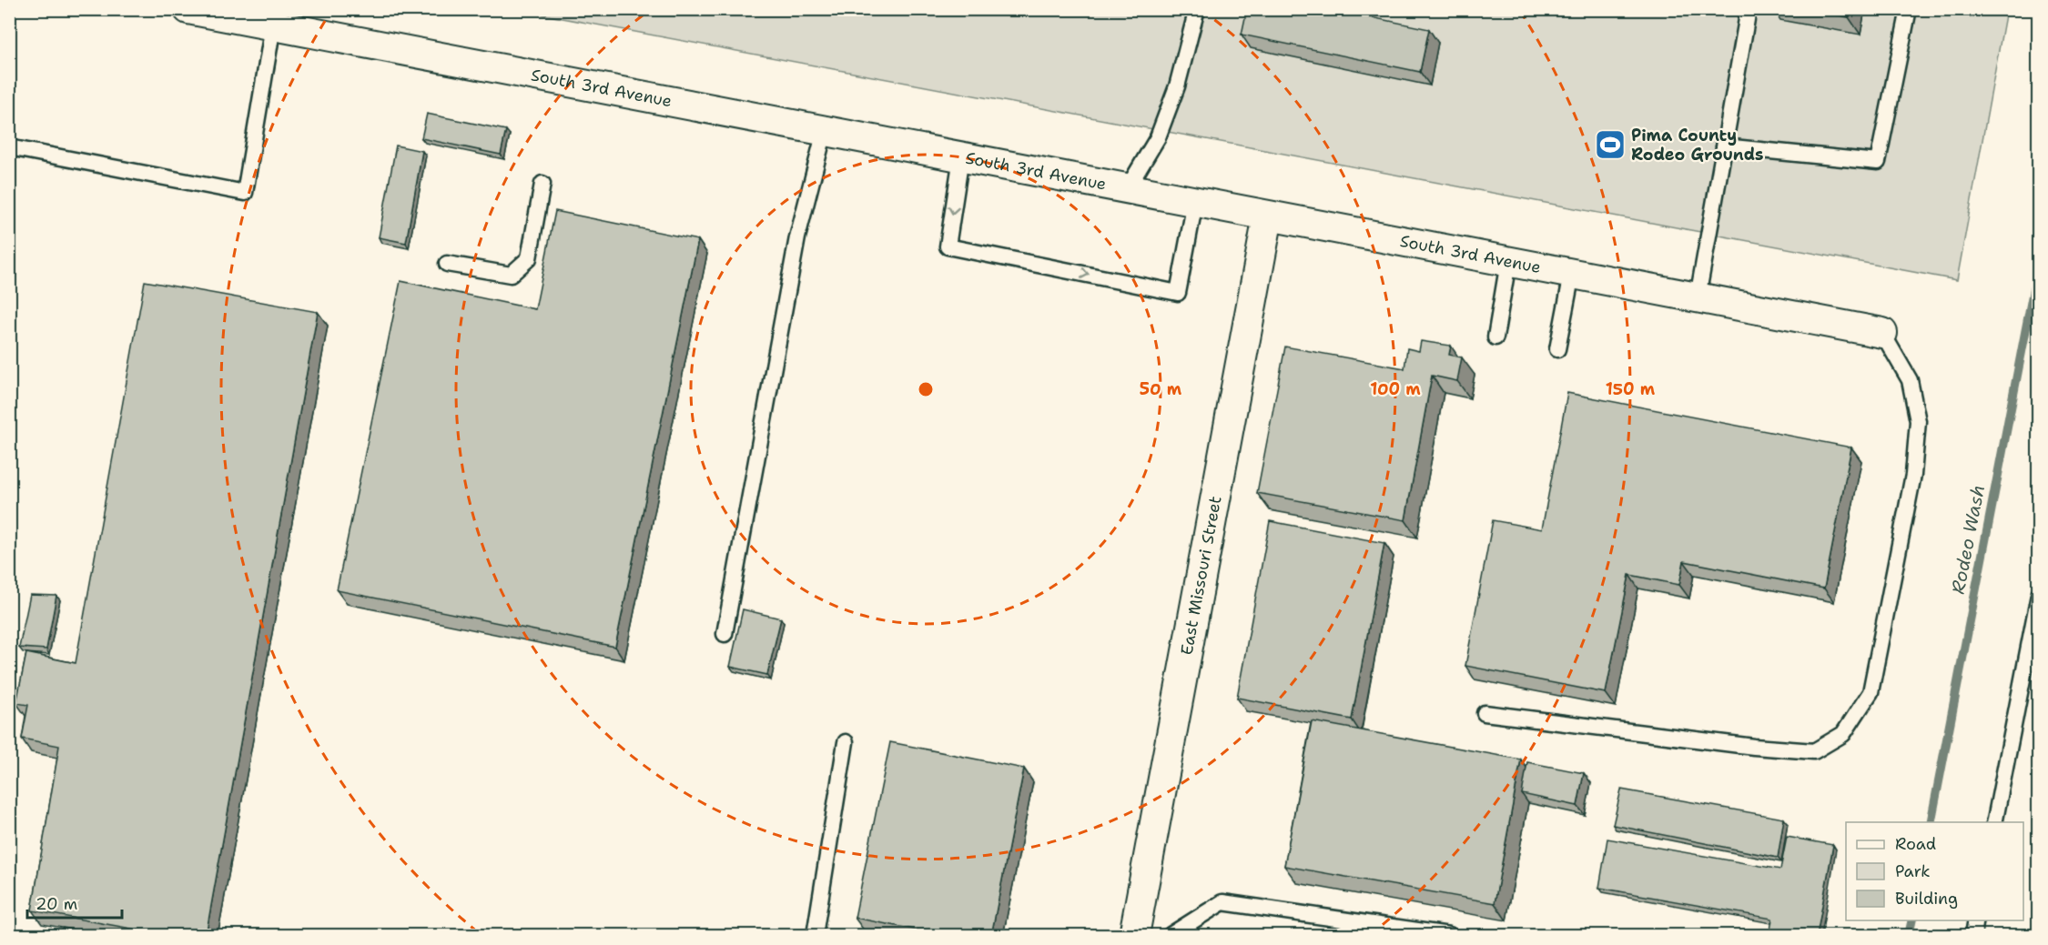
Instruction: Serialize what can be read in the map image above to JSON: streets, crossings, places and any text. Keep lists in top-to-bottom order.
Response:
{
  "streets": {
    "street": ["South 3rd Avenue", "East Missouri Street"]
  },
  "crossings": [
    ["South 3rd Avenue", "East Missouri Street"]
  ],
  "water": ["Rodeo Wash"],
  "places": {
    "sports": ["Pima County Rodeo Grounds"]
  },
  "legend": ["Road", "Park", "Building"],
  "scale_bar": "20 m",
  "rings": ["50 m", "100 m", "150 m"]
}
